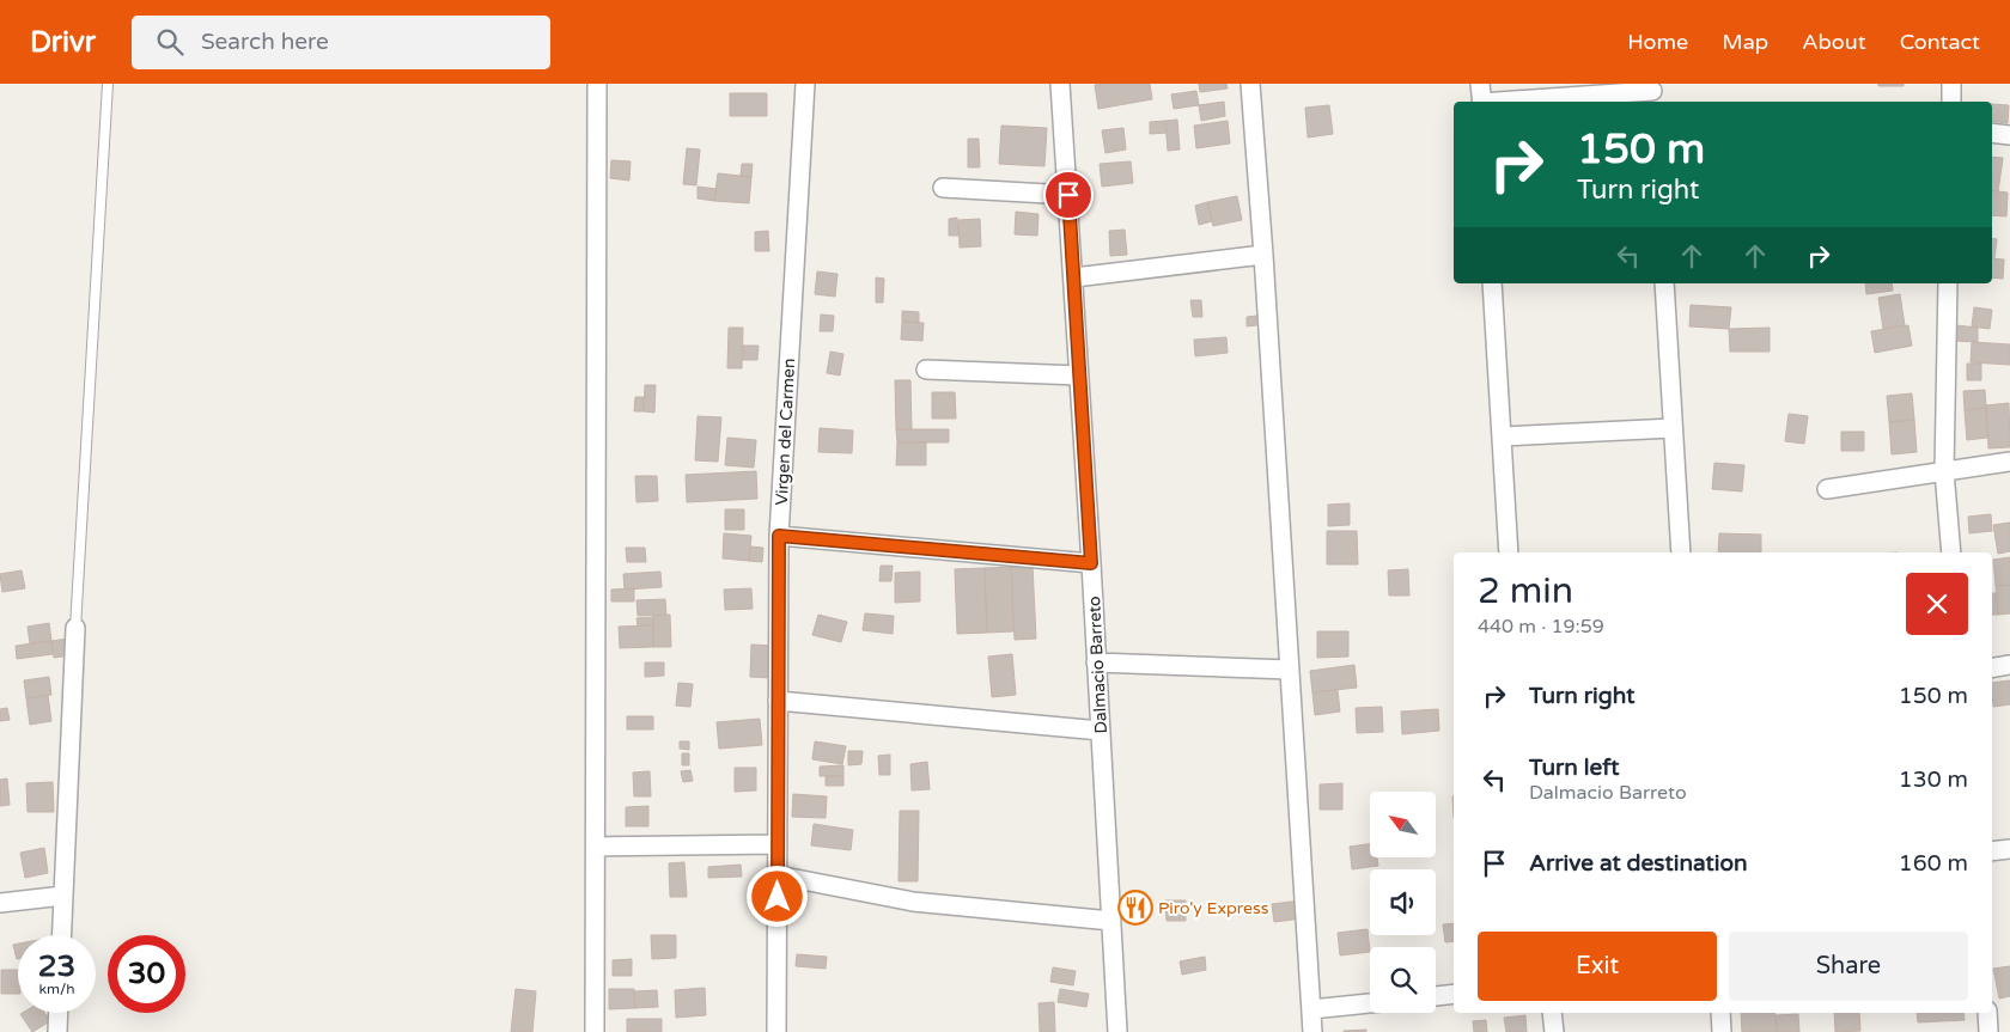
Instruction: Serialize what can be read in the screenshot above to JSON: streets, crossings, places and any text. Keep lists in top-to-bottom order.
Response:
{
  "streets": {
    "street": ["Virgen del Carmen", "Dalmacio Barreto"]
  },
  "places": {
    "restaurant": ["Piro'y Express"]
  },
  "north": "top left",
  "page": {
    "header": "Drivr",
    "search": "Search here",
    "nav": [
      "Home",
      "Map",
      "About",
      "Contact"
    ],
    "turn": ["150 m", "Turn right"],
    "heading": ["2 min", "440 m · 19:59"],
    "list": [
      {
        "name": "Turn right",
        "value": "150 m"
      },
      {
        "name": "Turn left",
        "note": "Dalmacio Barreto",
        "value": "130 m"
      },
      {
        "name": "Arrive at destination",
        "value": "160 m"
      }
    ],
    "buttons": ["Exit", "Share"],
    "speed": "23 km/h",
    "limit": "30"
  }
}
